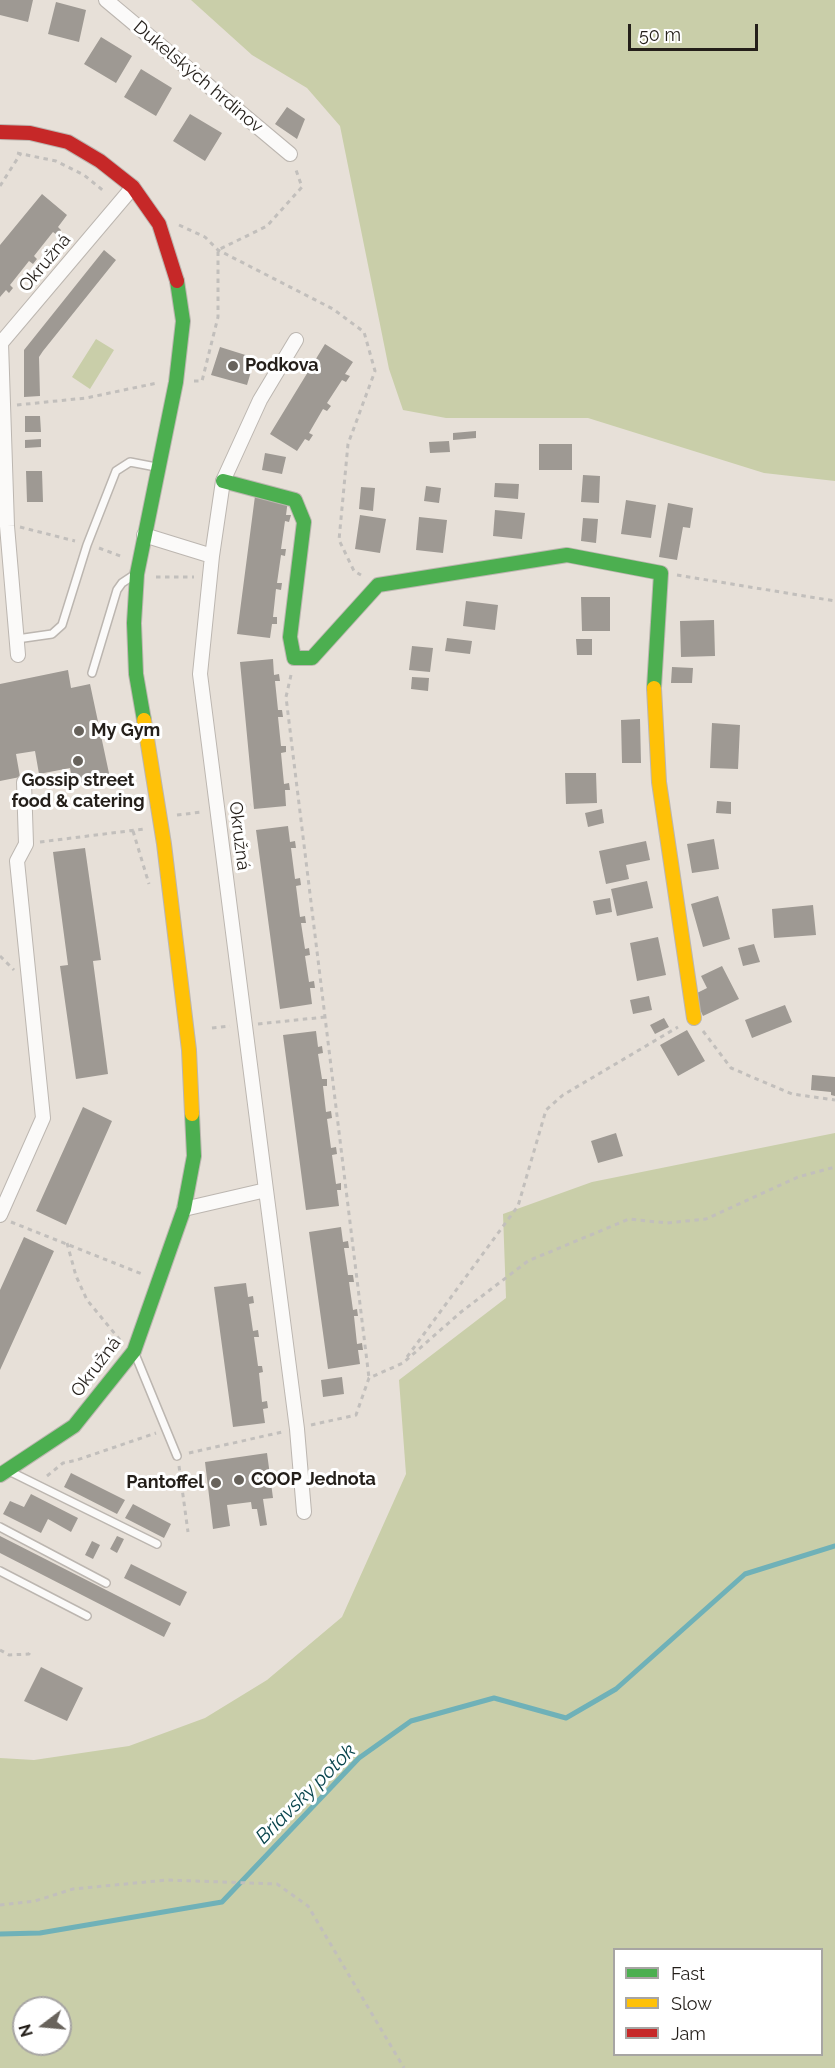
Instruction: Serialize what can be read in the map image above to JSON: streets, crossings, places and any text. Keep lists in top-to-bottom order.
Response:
{
  "streets": {
    "street": ["Dukelských hrdinov", "Okružná"]
  },
  "water": ["Briavsky potok"],
  "places": [
    "Podkova",
    "My Gym",
    "Gossip street food & catering",
    "COOP Jednota",
    "Pantoffel"
  ],
  "legend": ["Fast", "Slow", "Jam"],
  "scale_bar": "50 m",
  "north": "left"
}
